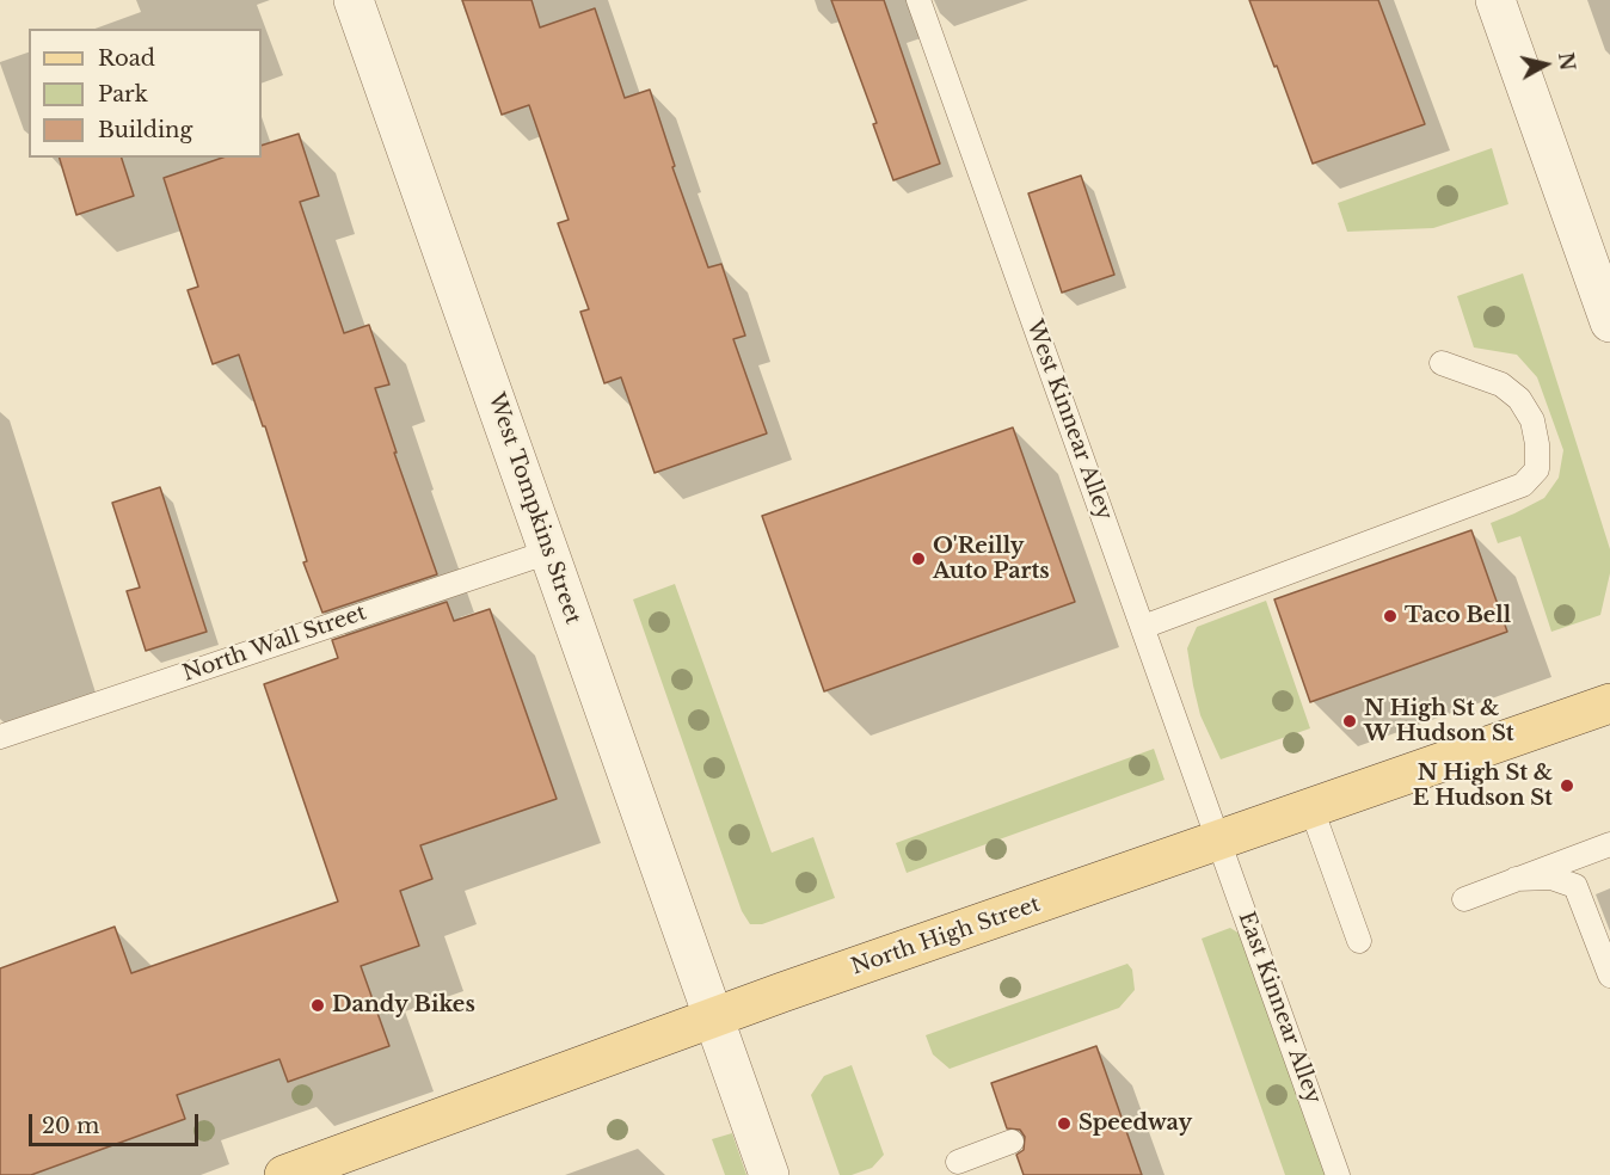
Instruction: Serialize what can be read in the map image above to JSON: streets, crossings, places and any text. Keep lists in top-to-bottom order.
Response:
{
  "streets": {
    "main road": ["North High Street"],
    "street": ["West Tompkins Street"],
    "lane": ["West Kinnear Alley", "North Wall Street", "East Kinnear Alley"]
  },
  "crossings": [
    ["West Kinnear Alley", "North High Street"],
    ["West Kinnear Alley", "East Kinnear Alley"],
    ["West Tompkins Street", "North Wall Street"],
    ["West Tompkins Street", "North High Street"],
    ["North High Street", "East Kinnear Alley"]
  ],
  "places": [
    "O'Reilly Auto Parts",
    "Taco Bell",
    "N High St & W Hudson St",
    "N High St & E Hudson St",
    "Dandy Bikes",
    "Speedway"
  ],
  "legend": ["Road", "Park", "Building"],
  "scale_bar": "20 m",
  "north": "right"
}
